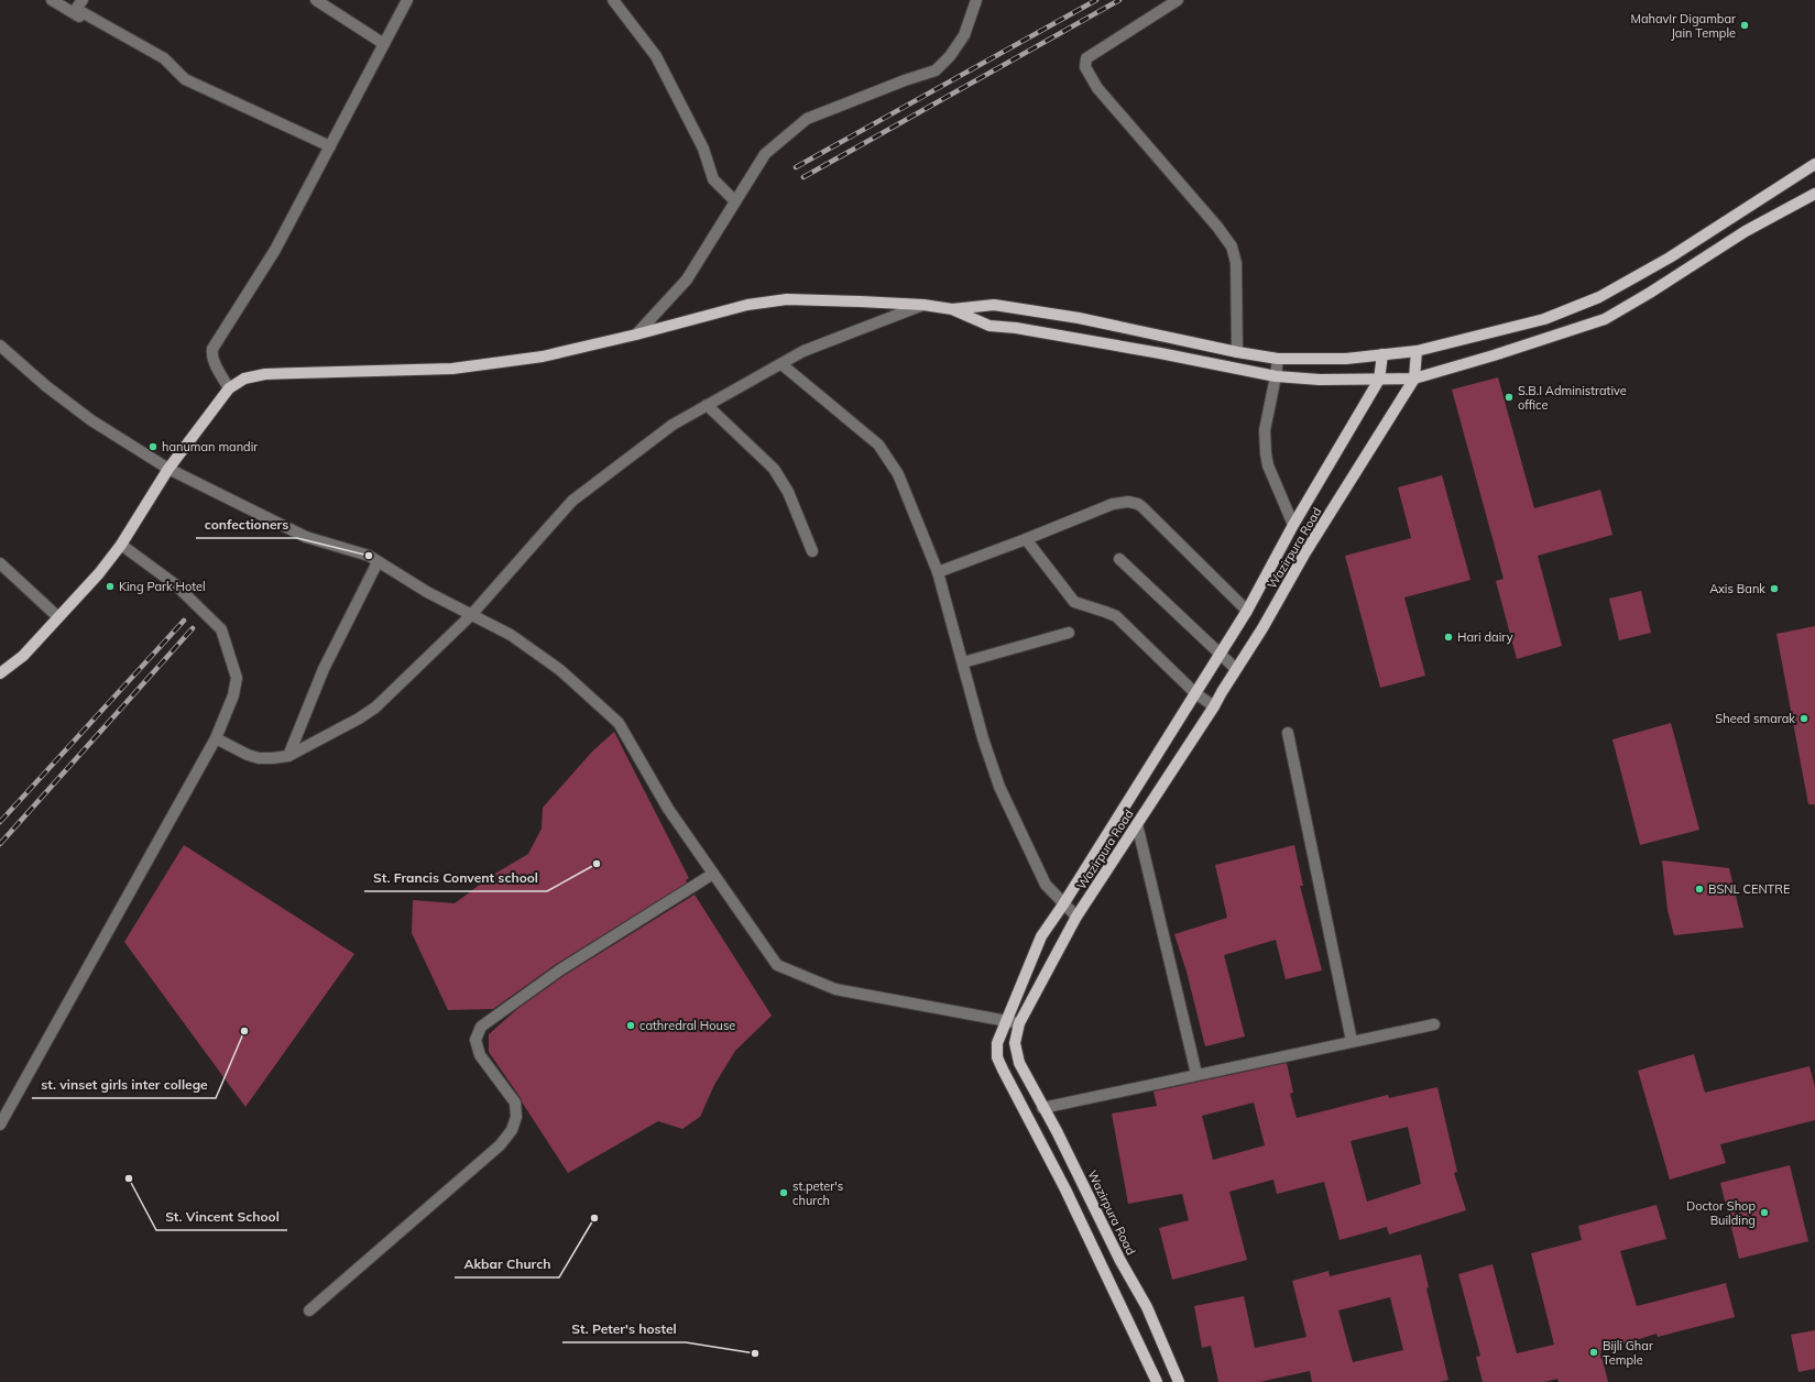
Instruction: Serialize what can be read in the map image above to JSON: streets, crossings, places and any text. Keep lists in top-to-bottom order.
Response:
{
  "streets": {
    "main road": ["Wazirpura Road"]
  },
  "places": [
    "MahavIr Digambar Jain Temple",
    "S.B.I Administrative office",
    "hanuman mandir",
    "confectioners",
    "King Park Hotel",
    "Axis Bank",
    "Hari dairy",
    "Sheed smarak",
    "St. Francis Convent school",
    "BSNL CENTRE",
    "cathredral House",
    "st. vinset girls inter college",
    "St. Vincent School",
    "st.peter's church",
    "Doctor Shop Building",
    "Akbar Church",
    "Bijli Ghar Temple",
    "St. Peter's hostel"
  ]
}
